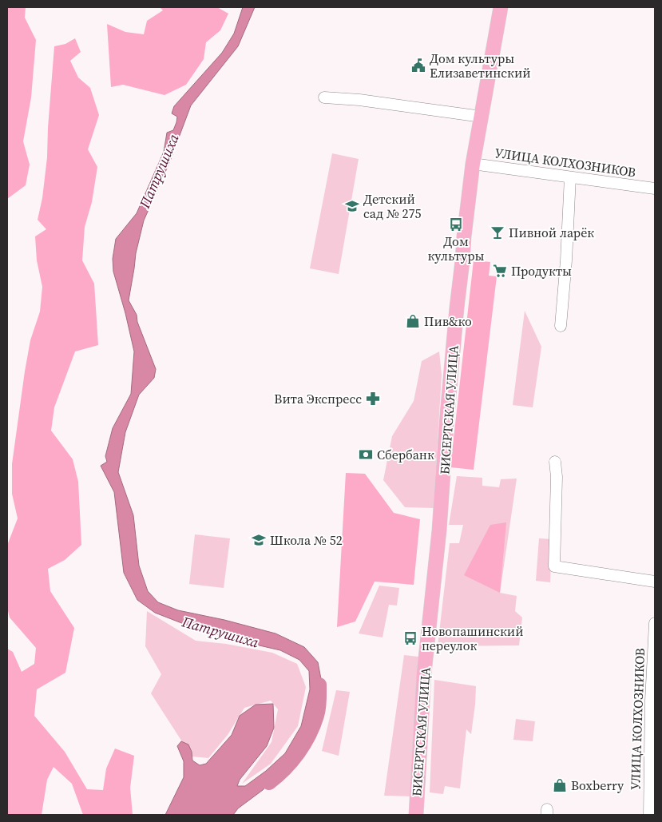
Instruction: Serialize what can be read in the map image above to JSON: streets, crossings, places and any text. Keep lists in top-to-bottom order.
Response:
{
  "streets": {
    "main road": ["БИСЕРТСКАЯ УЛИЦА"],
    "street": ["УЛИЦА КОЛХОЗНИКОВ"]
  },
  "crossings": [
    ["УЛИЦА КОЛХОЗНИКОВ", "БИСЕРТСКАЯ УЛИЦА"]
  ],
  "water": ["Патрушиха"],
  "places": {
    "public building": ["Дом культуры Елизаветинский"],
    "school or university": ["Детский сад № 275", "Школа № 52"],
    "bus stop": ["Дом культуры", "Новопашинский переулок"],
    "bar": ["Пивной ларёк"],
    "supermarket": ["Продукты"],
    "shop": ["Пив&ко", "Boxberry"],
    "pharmacy": ["Вита Экспресс"],
    "bank": ["Сбербанк"]
  }
}
